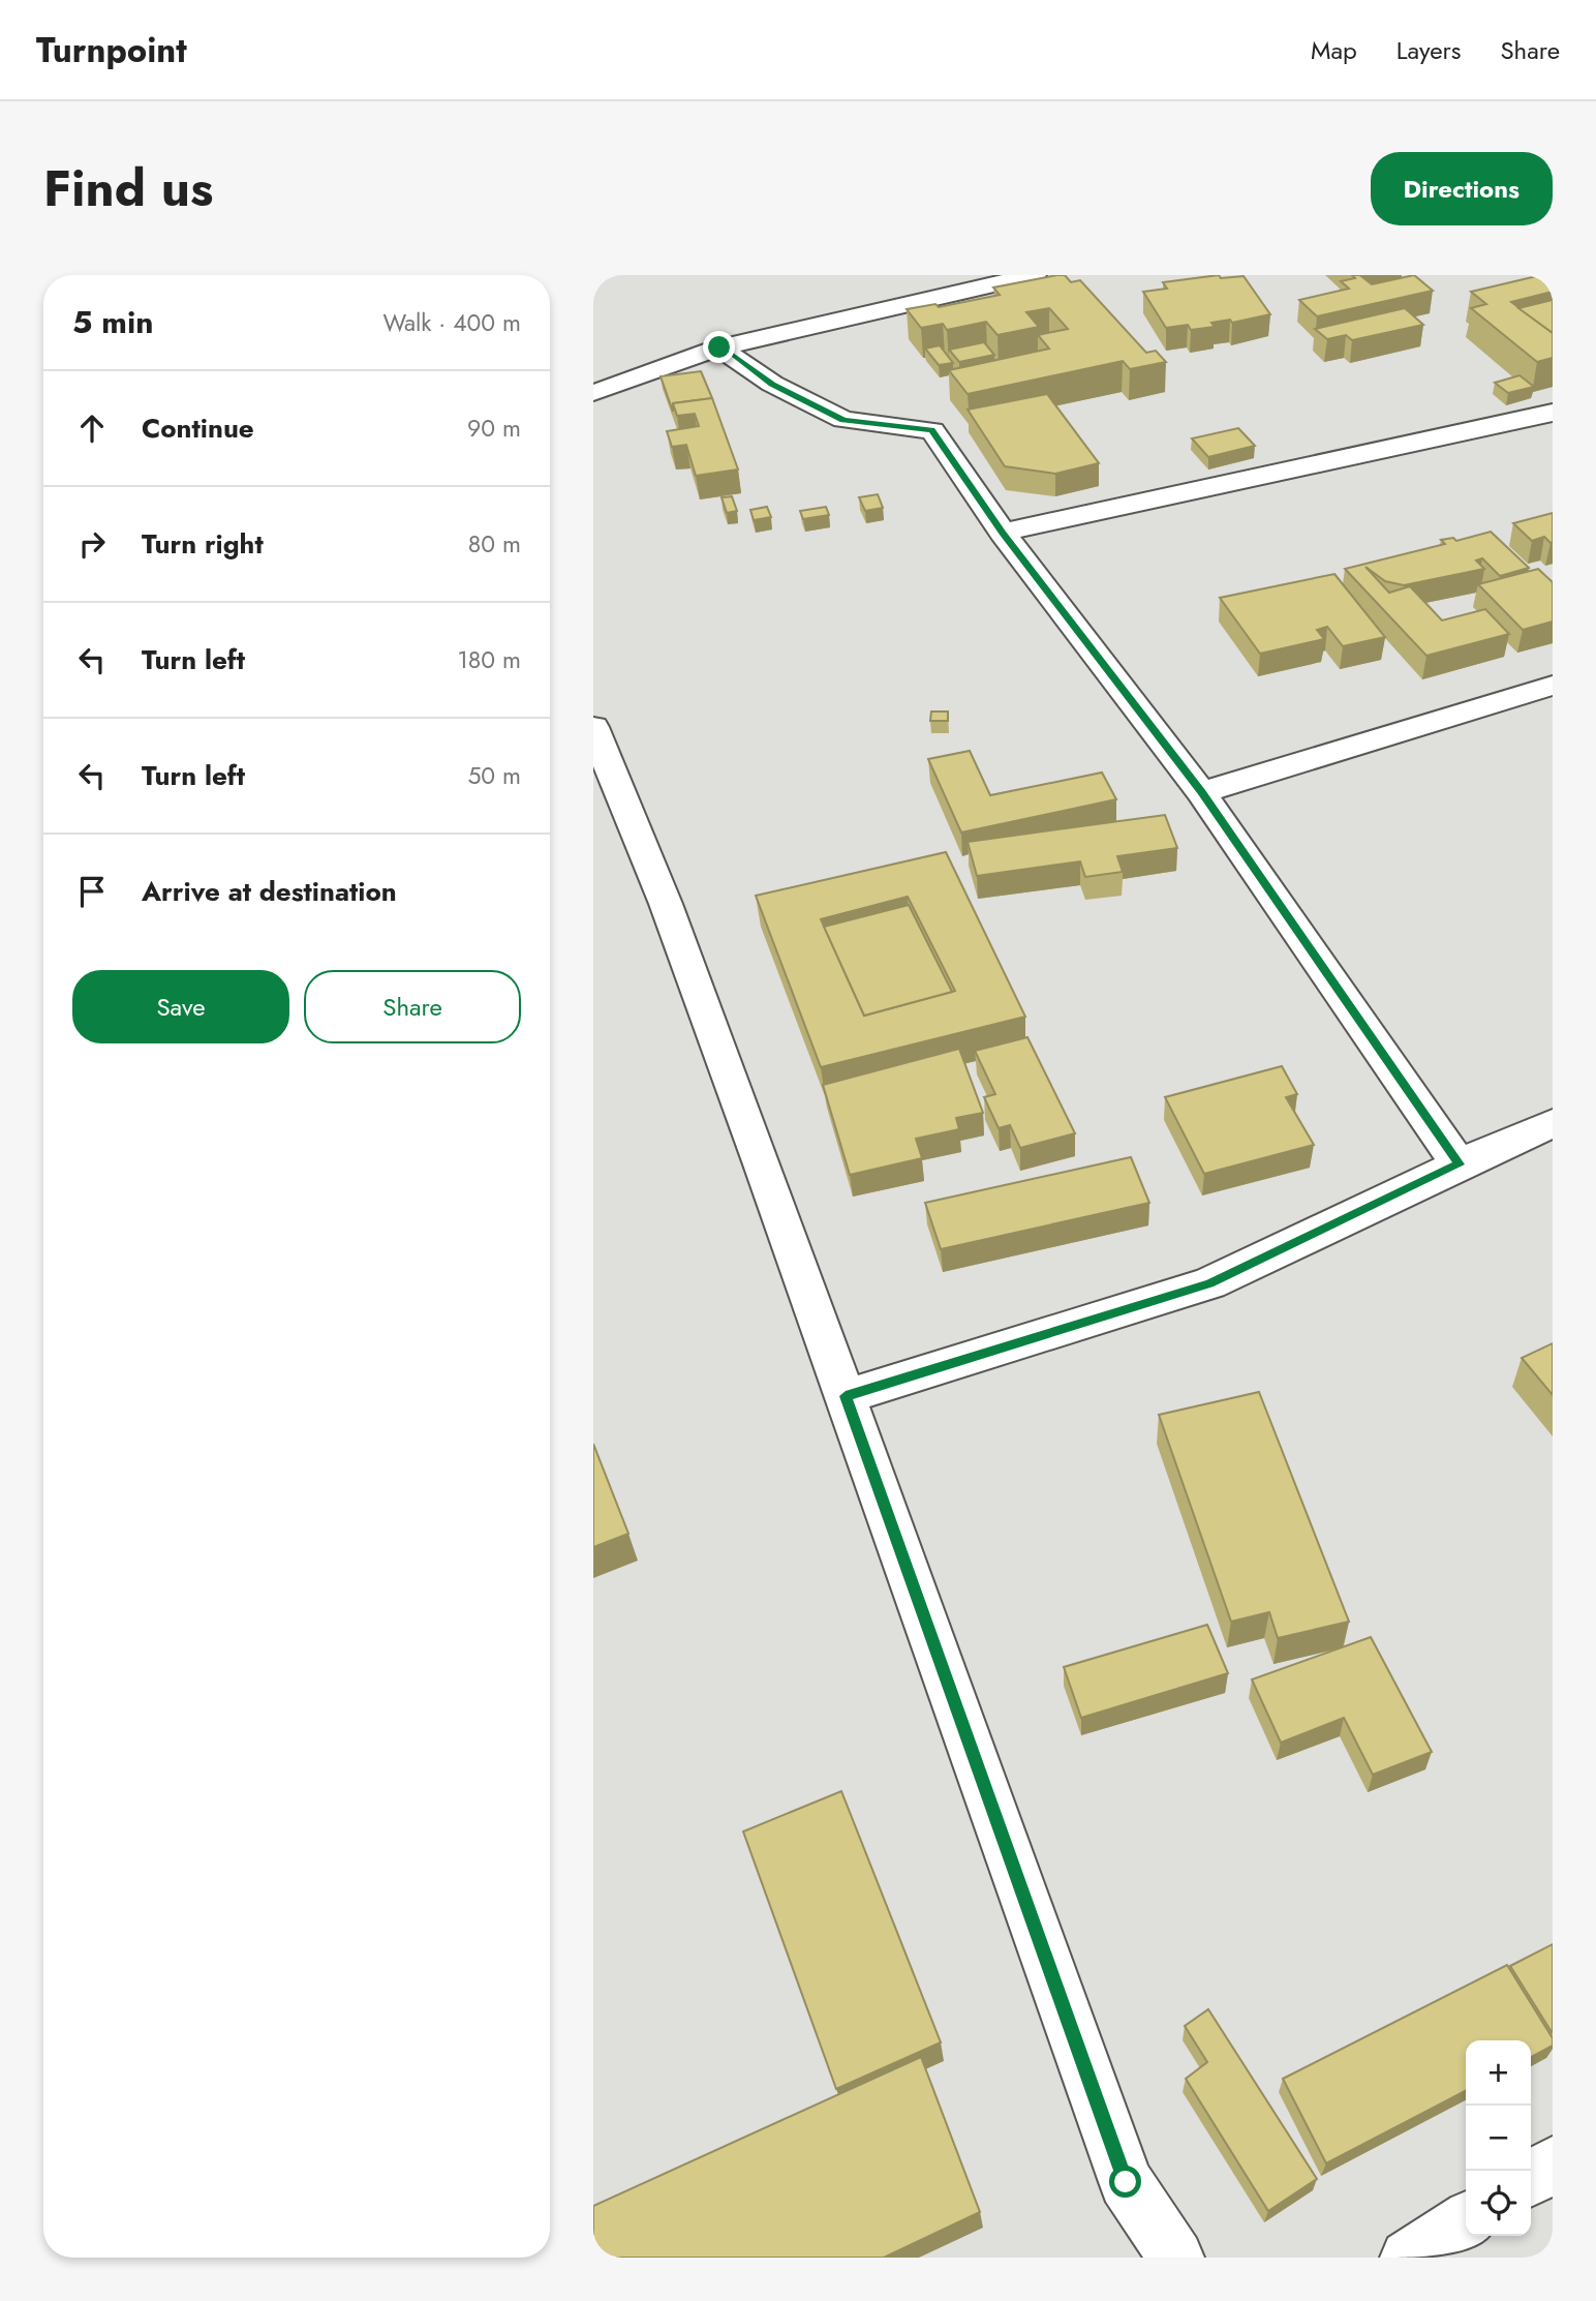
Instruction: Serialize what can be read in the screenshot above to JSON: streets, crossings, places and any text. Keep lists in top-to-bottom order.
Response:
{
  "page": {
    "header": "Turnpoint",
    "nav": ["Map", "Layers", "Share"],
    "title": "Find us",
    "buttons": [
      "Directions",
      ["Save", "Share"]
    ],
    "heading": ["5 min", "Walk · 400 m"],
    "list": [
      ["Continue", "90 m"],
      ["Turn right", "80 m"],
      ["Turn left", "180 m"],
      ["Turn left", "50 m"],
      "Arrive at destination"
    ],
    "map_buttons": ["+", "−"]
  }
}
